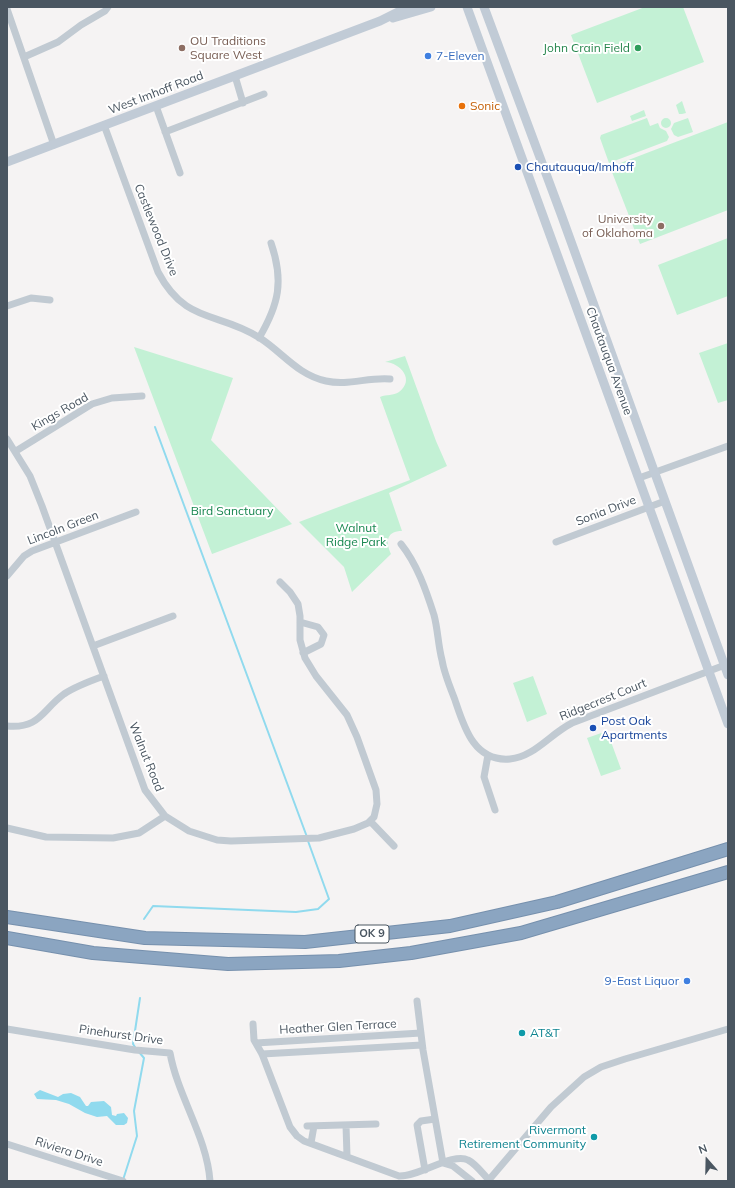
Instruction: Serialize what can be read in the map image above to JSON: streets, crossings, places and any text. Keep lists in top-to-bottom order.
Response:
{
  "streets": {
    "highway": ["OK 9"],
    "main road": ["West Imhoff Road", "Chautauqua Avenue"],
    "street": [
      "Castlewood Drive",
      "Kings Road",
      "Sonia Drive",
      "Lincoln Green",
      "Ridgecrest Court",
      "Walnut Road",
      "Heather Glen Terrace",
      "Pinehurst Drive",
      "Riviera Drive"
    ]
  },
  "crossings": [
    ["West Imhoff Road", "Castlewood Drive"],
    ["Chautauqua Avenue", "Sonia Drive"],
    ["Chautauqua Avenue", "Ridgecrest Court"],
    ["Kings Road", "Walnut Road"],
    ["Lincoln Green", "Walnut Road"]
  ],
  "parks": ["Bird Sanctuary", "Walnut Ridge Park"],
  "places": [
    "OU Traditions Square West",
    "John Crain Field",
    "7-Eleven",
    "Sonic",
    "Chautauqua/Imhoff",
    "University of Oklahoma",
    "Post Oak Apartments",
    "9-East Liquor",
    "AT&T",
    "Rivermont Retirement Community"
  ],
  "north": "top"
}
